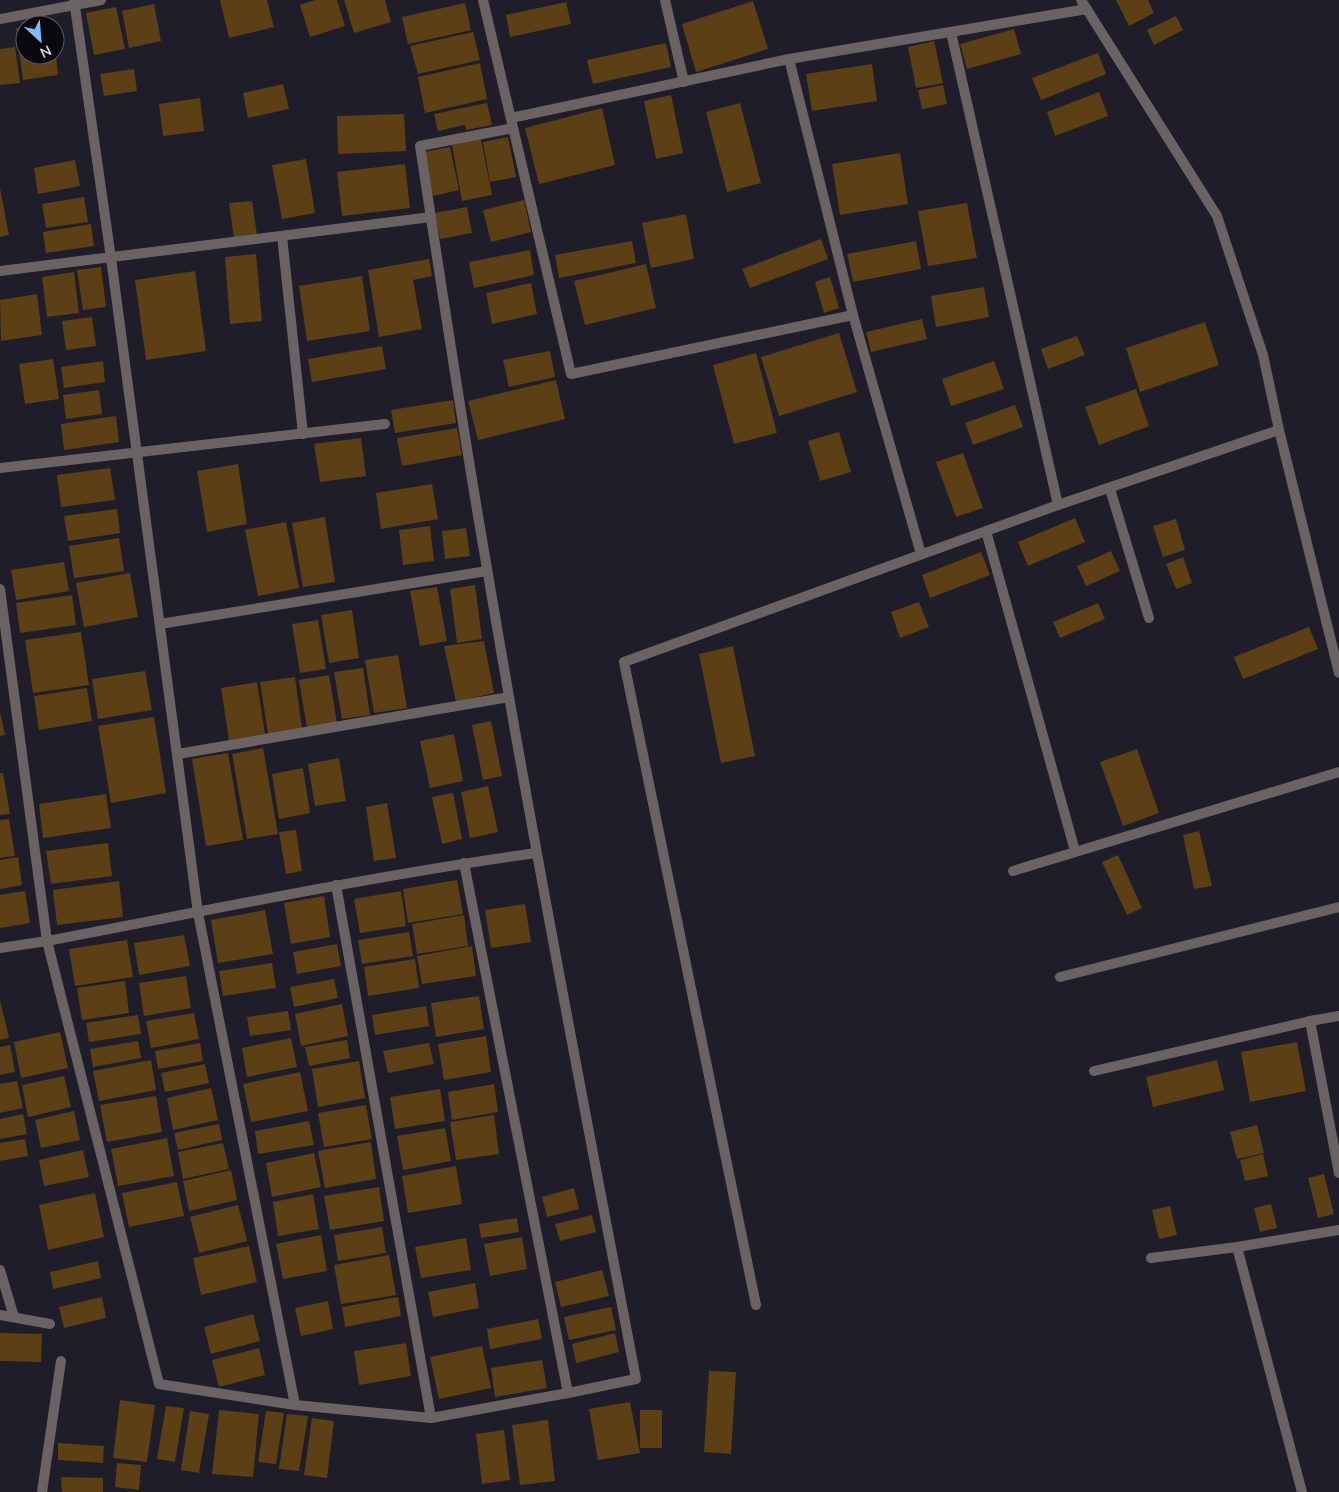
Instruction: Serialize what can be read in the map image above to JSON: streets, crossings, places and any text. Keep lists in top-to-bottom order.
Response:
{
  "north": "bottom right"
}
